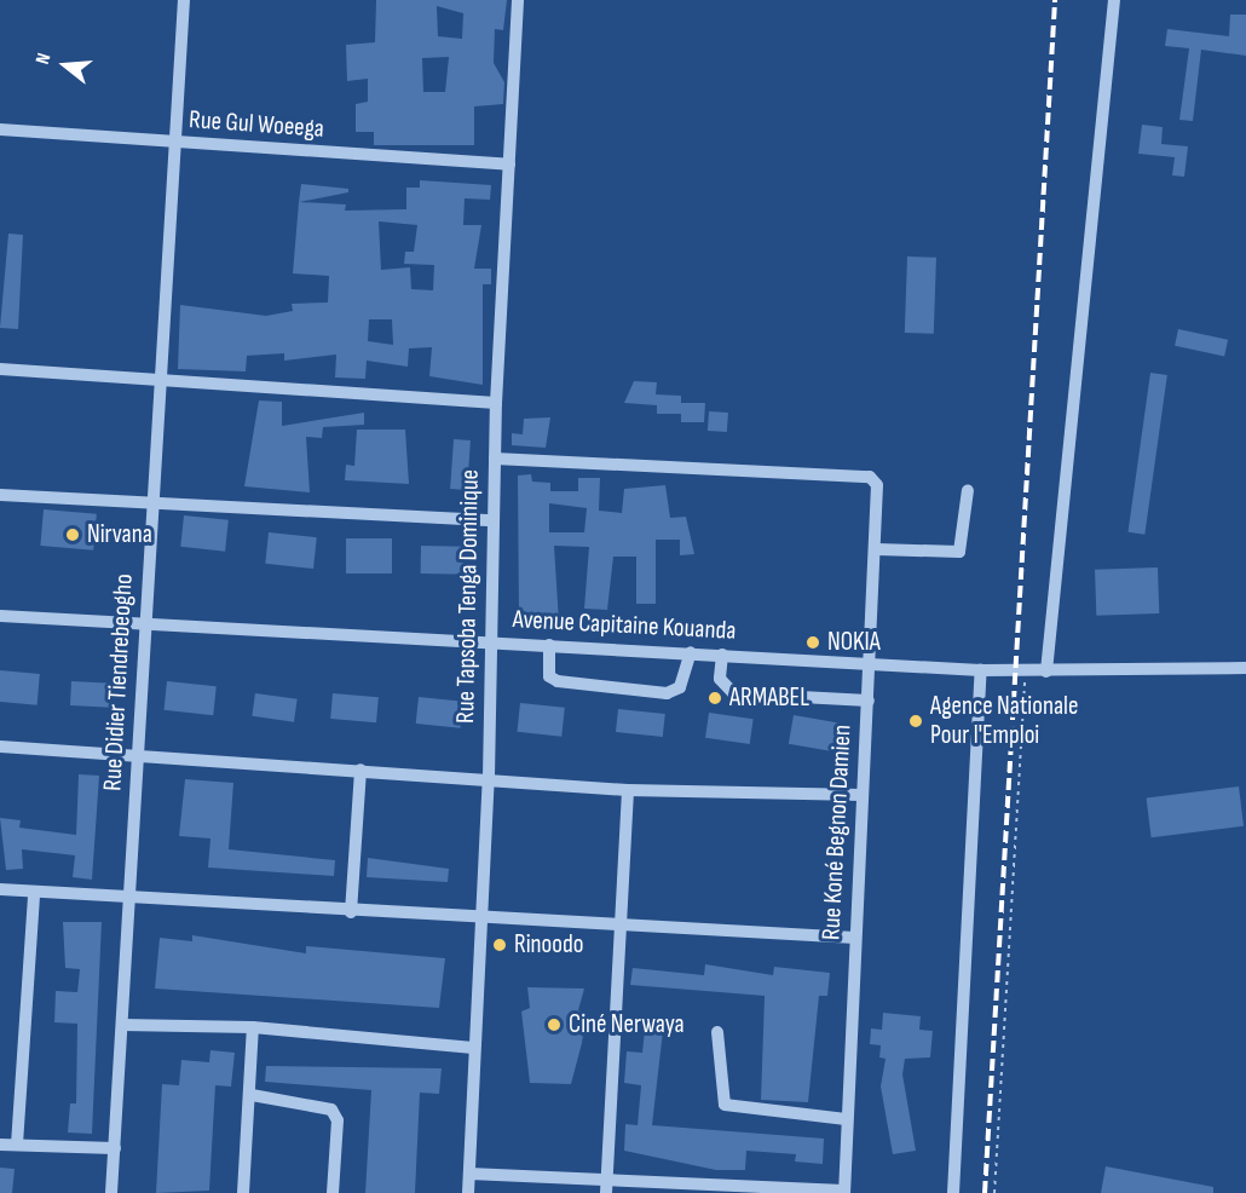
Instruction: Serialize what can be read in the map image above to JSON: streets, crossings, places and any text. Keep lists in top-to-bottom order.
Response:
{
  "streets": {
    "street": [
      "Rue Gul Woeega",
      "Rue Tapsoba Tenga Dominique",
      "Avenue Capitaine Kouanda",
      "Rue Didier Tiendrebeogho",
      "Rue Koné Begnon Damien"
    ]
  },
  "crossings": [
    ["Rue Gul Woeega", "Rue Tapsoba Tenga Dominique"],
    ["Rue Gul Woeega", "Rue Didier Tiendrebeogho"],
    ["Rue Tapsoba Tenga Dominique", "Avenue Capitaine Kouanda"],
    ["Rue Tapsoba Tenga Dominique", "Rue Koné Begnon Damien"],
    ["Avenue Capitaine Kouanda", "Rue Didier Tiendrebeogho"],
    ["Avenue Capitaine Kouanda", "Rue Koné Begnon Damien"]
  ],
  "places": [
    "Nirvana",
    "NOKIA",
    "ARMABEL",
    "Agence Nationale Pour l'Emploi",
    "Rinoodo",
    "Ciné Nerwaya"
  ],
  "north": "left"
}
